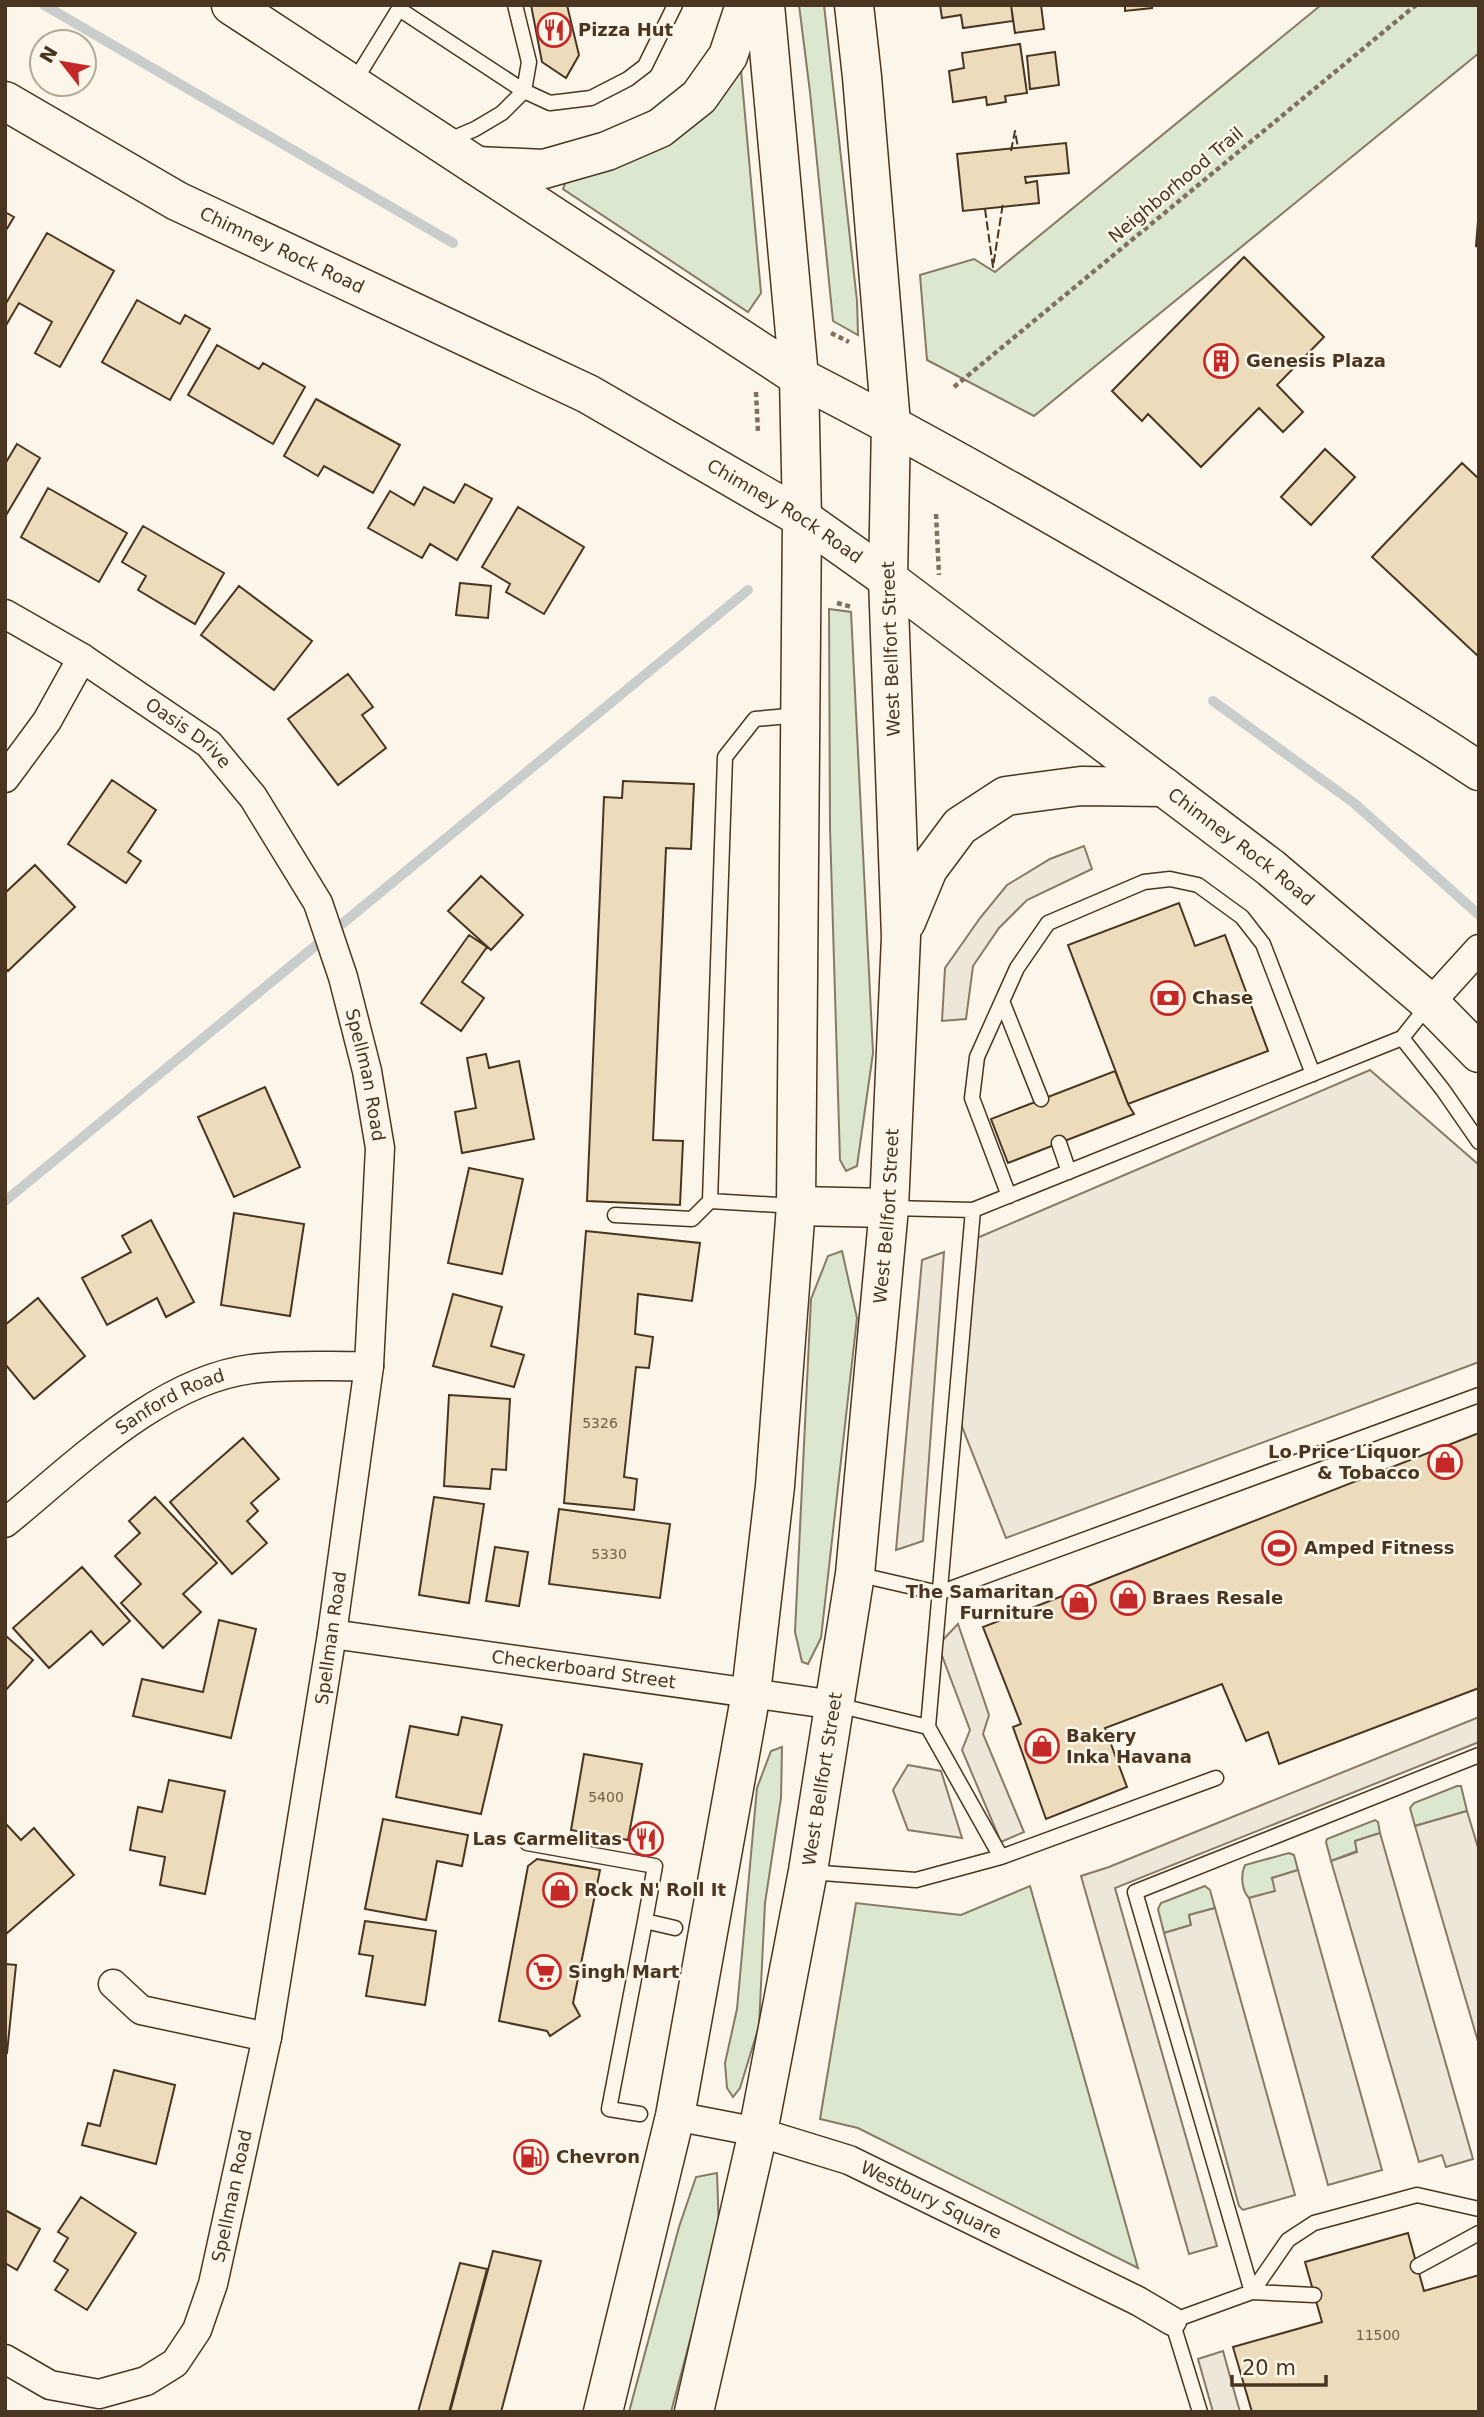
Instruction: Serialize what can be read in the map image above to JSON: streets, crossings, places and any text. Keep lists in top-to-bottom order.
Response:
{
  "streets": {
    "main road": ["Chimney Rock Road", "West Bellfort Street"],
    "street": [
      "Oasis Drive",
      "Spellman Road",
      "Sanford Road",
      "Checkerboard Street",
      "Westbury Square"
    ],
    "path": ["Neighborhood Trail"]
  },
  "crossings": [
    ["Chimney Rock Road", "West Bellfort Street"],
    ["West Bellfort Street", "Checkerboard Street"],
    ["West Bellfort Street", "Westbury Square"],
    ["Oasis Drive", "Spellman Road"],
    ["Spellman Road", "Sanford Road"],
    ["Spellman Road", "Checkerboard Street"]
  ],
  "places": {
    "restaurant": ["Pizza Hut", "Las Carmelitas"],
    "building": ["Genesis Plaza"],
    "bank": ["Chase"],
    "shop": [
      "Lo Price Liquor & Tobacco",
      "Braes Resale",
      "The Samaritan Furniture",
      "Bakery Inka Havana",
      "Rock N' Roll It"
    ],
    "sports": ["Amped Fitness"],
    "supermarket": ["Singh Mart"],
    "fuel station": ["Chevron"]
  },
  "house_numbers": [
    "5326",
    "5330",
    "5400",
    "11500"
  ],
  "scale_bar": "20 m",
  "north": "top left"
}
